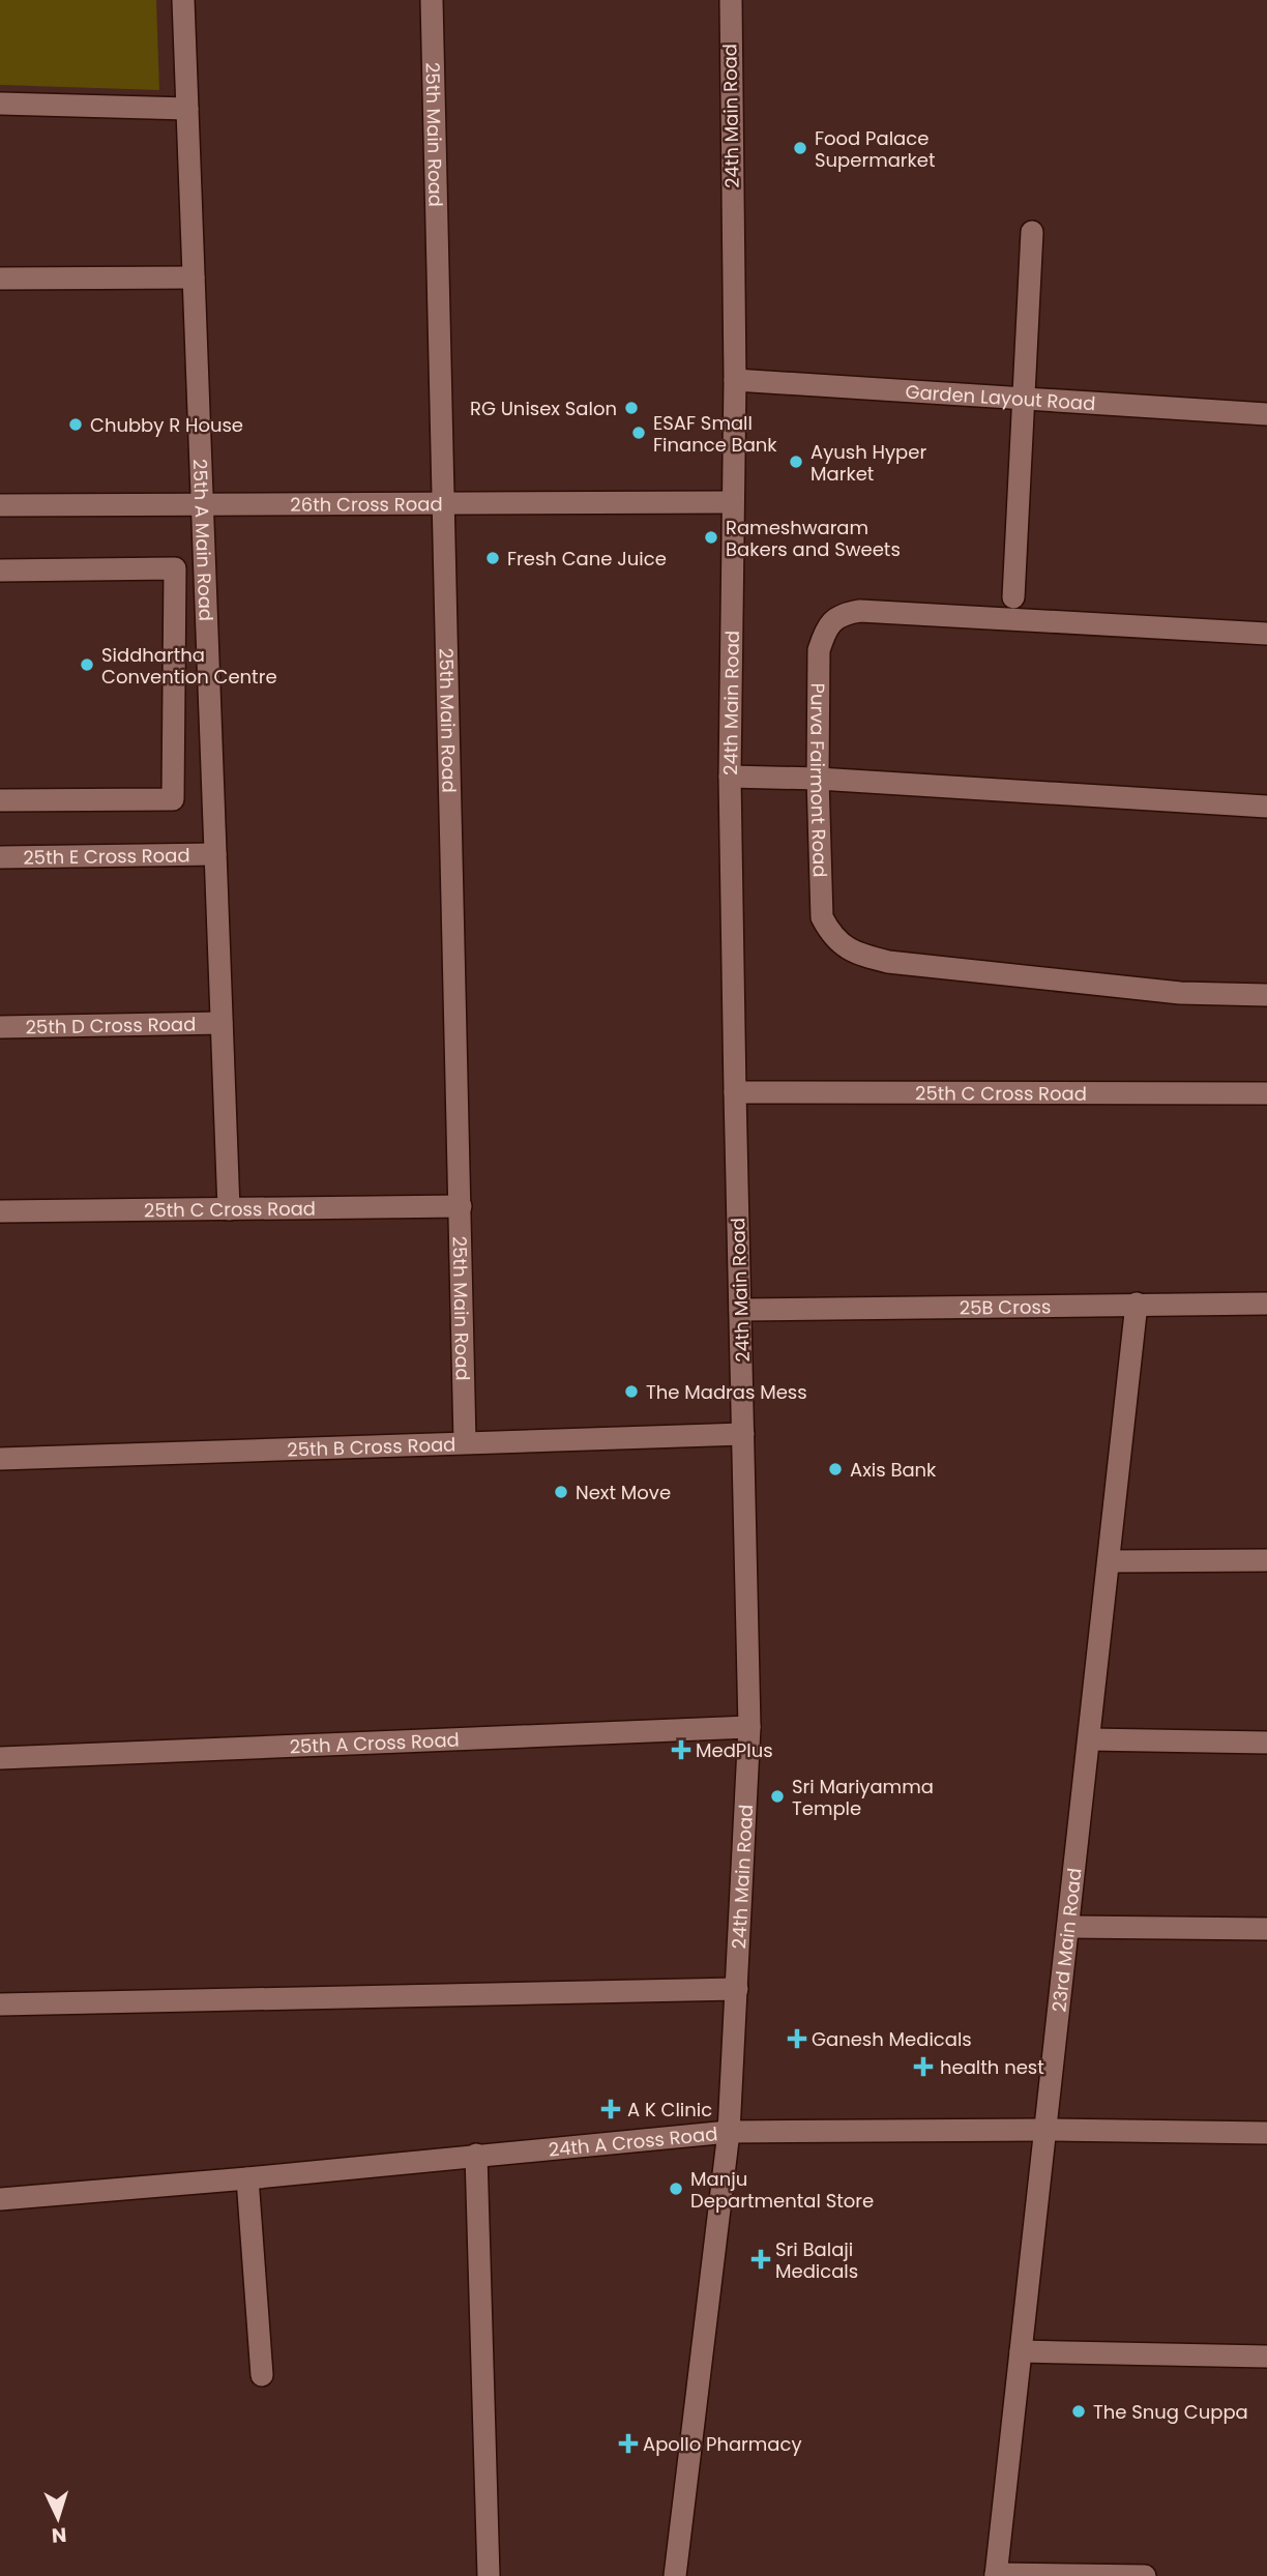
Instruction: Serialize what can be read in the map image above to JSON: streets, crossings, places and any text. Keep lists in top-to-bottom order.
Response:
{
  "streets": {
    "street": [
      "24th Main Road",
      "25th Main Road",
      "Garden Layout Road",
      "26th Cross Road",
      "25th A Main Road",
      "Purva Fairmont Road",
      "25th E Cross Road",
      "25th D Cross Road",
      "25th C Cross Road",
      "25B Cross",
      "25th B Cross Road",
      "25th A Cross Road",
      "23rd Main Road",
      "24th A Cross Road"
    ]
  },
  "crossings": [
    ["24th Main Road", "Garden Layout Road"],
    ["24th Main Road", "26th Cross Road"],
    ["24th Main Road", "25th C Cross Road"],
    ["24th Main Road", "25B Cross"],
    ["24th Main Road", "25th B Cross Road"],
    ["24th Main Road", "25th A Cross Road"],
    ["24th Main Road", "24th A Cross Road"],
    ["25th Main Road", "26th Cross Road"],
    ["25th Main Road", "25th C Cross Road"],
    ["25th Main Road", "25th B Cross Road"],
    ["26th Cross Road", "25th A Main Road"],
    ["25th A Main Road", "25th E Cross Road"],
    ["25th A Main Road", "25th D Cross Road"],
    ["25th A Main Road", "25th C Cross Road"],
    ["25B Cross", "23rd Main Road"],
    ["23rd Main Road", "24th A Cross Road"]
  ],
  "places": {
    "other": [
      "Food Palace Supermarket",
      "RG Unisex Salon",
      "Chubby R House",
      "ESAF Small Finance Bank",
      "Ayush Hyper Market",
      "Rameshwaram Bakers and Sweets",
      "Fresh Cane Juice",
      "Siddhartha Convention Centre",
      "The Madras Mess",
      "Axis Bank",
      "Next Move",
      "Sri Mariyamma Temple",
      "Manju Departmental Store",
      "The Snug Cuppa"
    ],
    "health": [
      "MedPlus",
      "Ganesh Medicals",
      "health nest",
      "A K Clinic",
      "Sri Balaji Medicals",
      "Apollo Pharmacy"
    ]
  },
  "north": "bottom"
}
